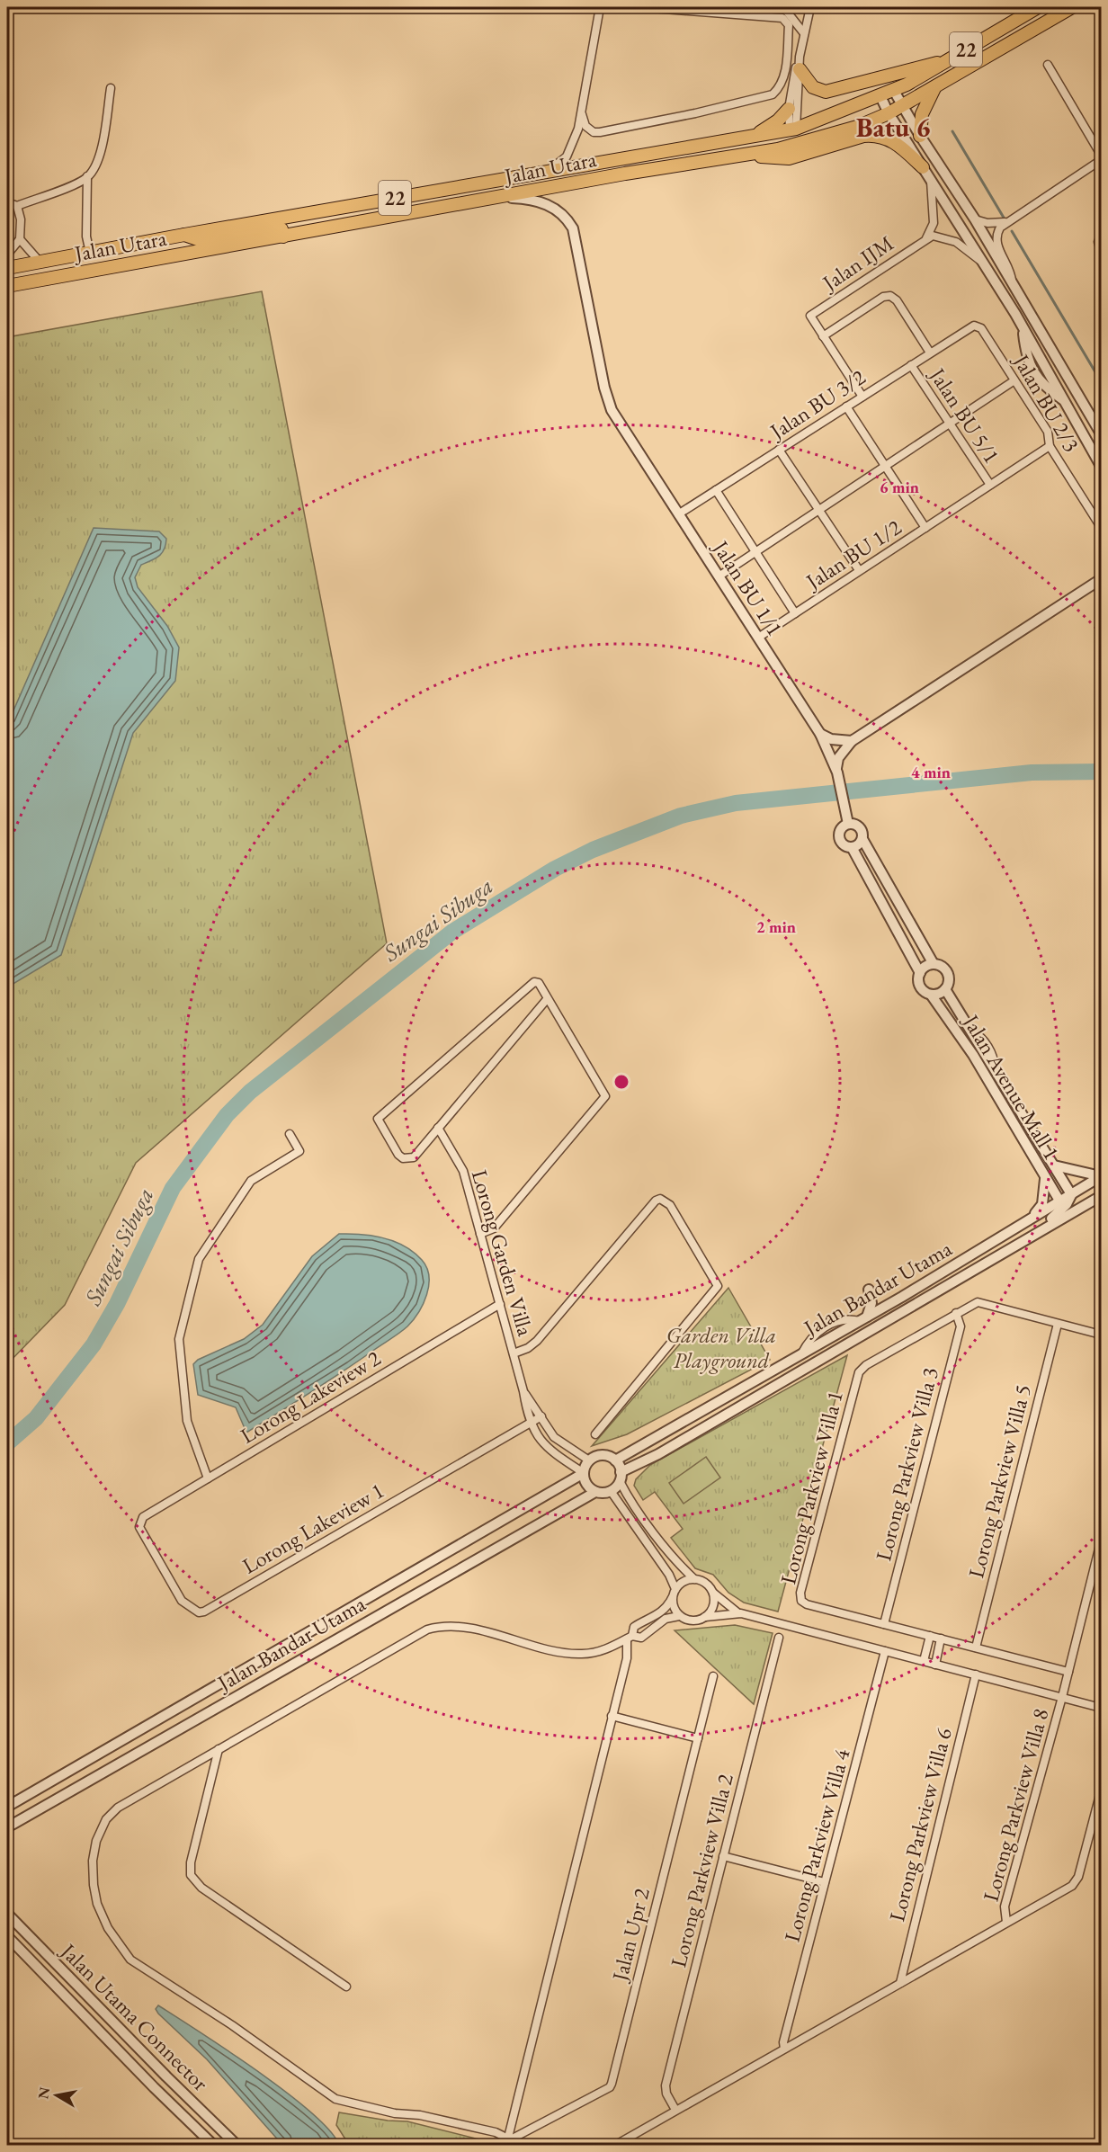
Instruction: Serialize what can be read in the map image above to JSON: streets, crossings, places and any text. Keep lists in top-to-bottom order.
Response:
{
  "streets": {
    "highway": ["22", "Jalan Utara"],
    "street": [
      "Jalan IJM",
      "Jalan BU 2/3",
      "Jalan BU 3/2",
      "Jalan BU 5/1",
      "Jalan BU 1/2",
      "Jalan BU 1/1",
      "Jalan Avenue Mall 1",
      "Lorong Garden Villa",
      "Jalan Bandar Utama",
      "Lorong Lakeview 2",
      "Lorong Parkview Villa 3",
      "Lorong Parkview Villa 5",
      "Lorong Parkview Villa 1",
      "Lorong Lakeview 1",
      "Lorong Parkview Villa 8",
      "Lorong Parkview Villa 6",
      "Lorong Parkview Villa 4",
      "Lorong Parkview Villa 2",
      "Jalan Upr 2",
      "Jalan Utama Connector"
    ]
  },
  "crossings": [
    ["22", "Jalan Utara"],
    ["Jalan Utara", "Jalan BU 1/1"],
    ["Jalan BU 2/3", "Jalan BU 3/2"],
    ["Jalan BU 2/3", "Jalan BU 1/2"],
    ["Jalan BU 3/2", "Jalan BU 5/1"],
    ["Jalan BU 3/2", "Jalan BU 1/1"],
    ["Jalan BU 5/1", "Jalan BU 1/2"],
    ["Jalan BU 1/2", "Jalan BU 1/1"],
    ["Jalan Avenue Mall 1", "Jalan Bandar Utama"],
    ["Lorong Garden Villa", "Jalan Bandar Utama"],
    ["Lorong Garden Villa", "Lorong Lakeview 2"],
    ["Lorong Garden Villa", "Lorong Lakeview 1"],
    ["Lorong Lakeview 2", "Lorong Lakeview 1"],
    ["Lorong Parkview Villa 3", "Lorong Parkview Villa 1"],
    ["Lorong Parkview Villa 5", "Lorong Parkview Villa 1"],
    ["Lorong Parkview Villa 1", "Lorong Parkview Villa 8"]
  ],
  "districts": ["Batu 6"],
  "water": ["Sungai Sibuga"],
  "parks": ["Garden Villa Playground"],
  "north": "left",
  "rings": ["6 min", "4 min", "2 min"]
}
